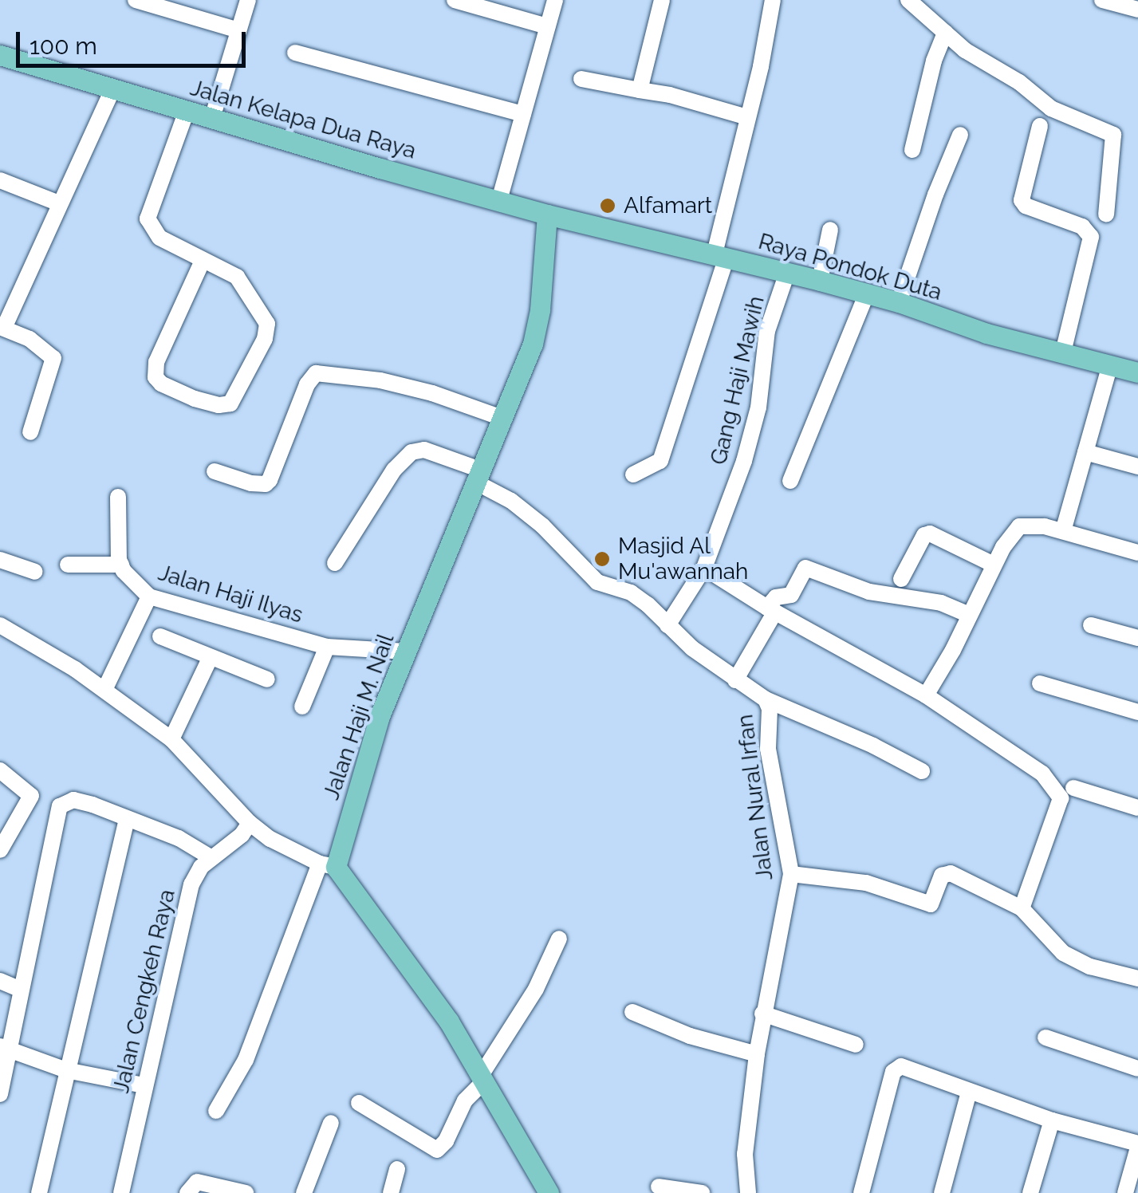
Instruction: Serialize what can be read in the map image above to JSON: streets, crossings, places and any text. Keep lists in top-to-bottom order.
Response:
{
  "streets": {
    "main road": ["Jalan Kelapa Dua Raya", "Raya Pondok Duta", "Jalan Haji M. Nail"],
    "street": [
      "Gang Haji Mawih",
      "Jalan Haji Ilyas",
      "Jalan Nural Irfan",
      "Jalan Cengkeh Raya"
    ]
  },
  "crossings": [
    ["Jalan Kelapa Dua Raya", "Raya Pondok Duta"],
    ["Jalan Kelapa Dua Raya", "Jalan Haji M. Nail"],
    ["Raya Pondok Duta", "Gang Haji Mawih"],
    ["Raya Pondok Duta", "Jalan Haji M. Nail"],
    ["Gang Haji Mawih", "Jalan Nural Irfan"],
    ["Jalan Haji Ilyas", "Jalan Haji M. Nail"],
    ["Jalan Haji M. Nail", "Jalan Nural Irfan"]
  ],
  "places": ["Alfamart", "Masjid Al Mu'awannah"],
  "scale_bar": "100 m"
}
